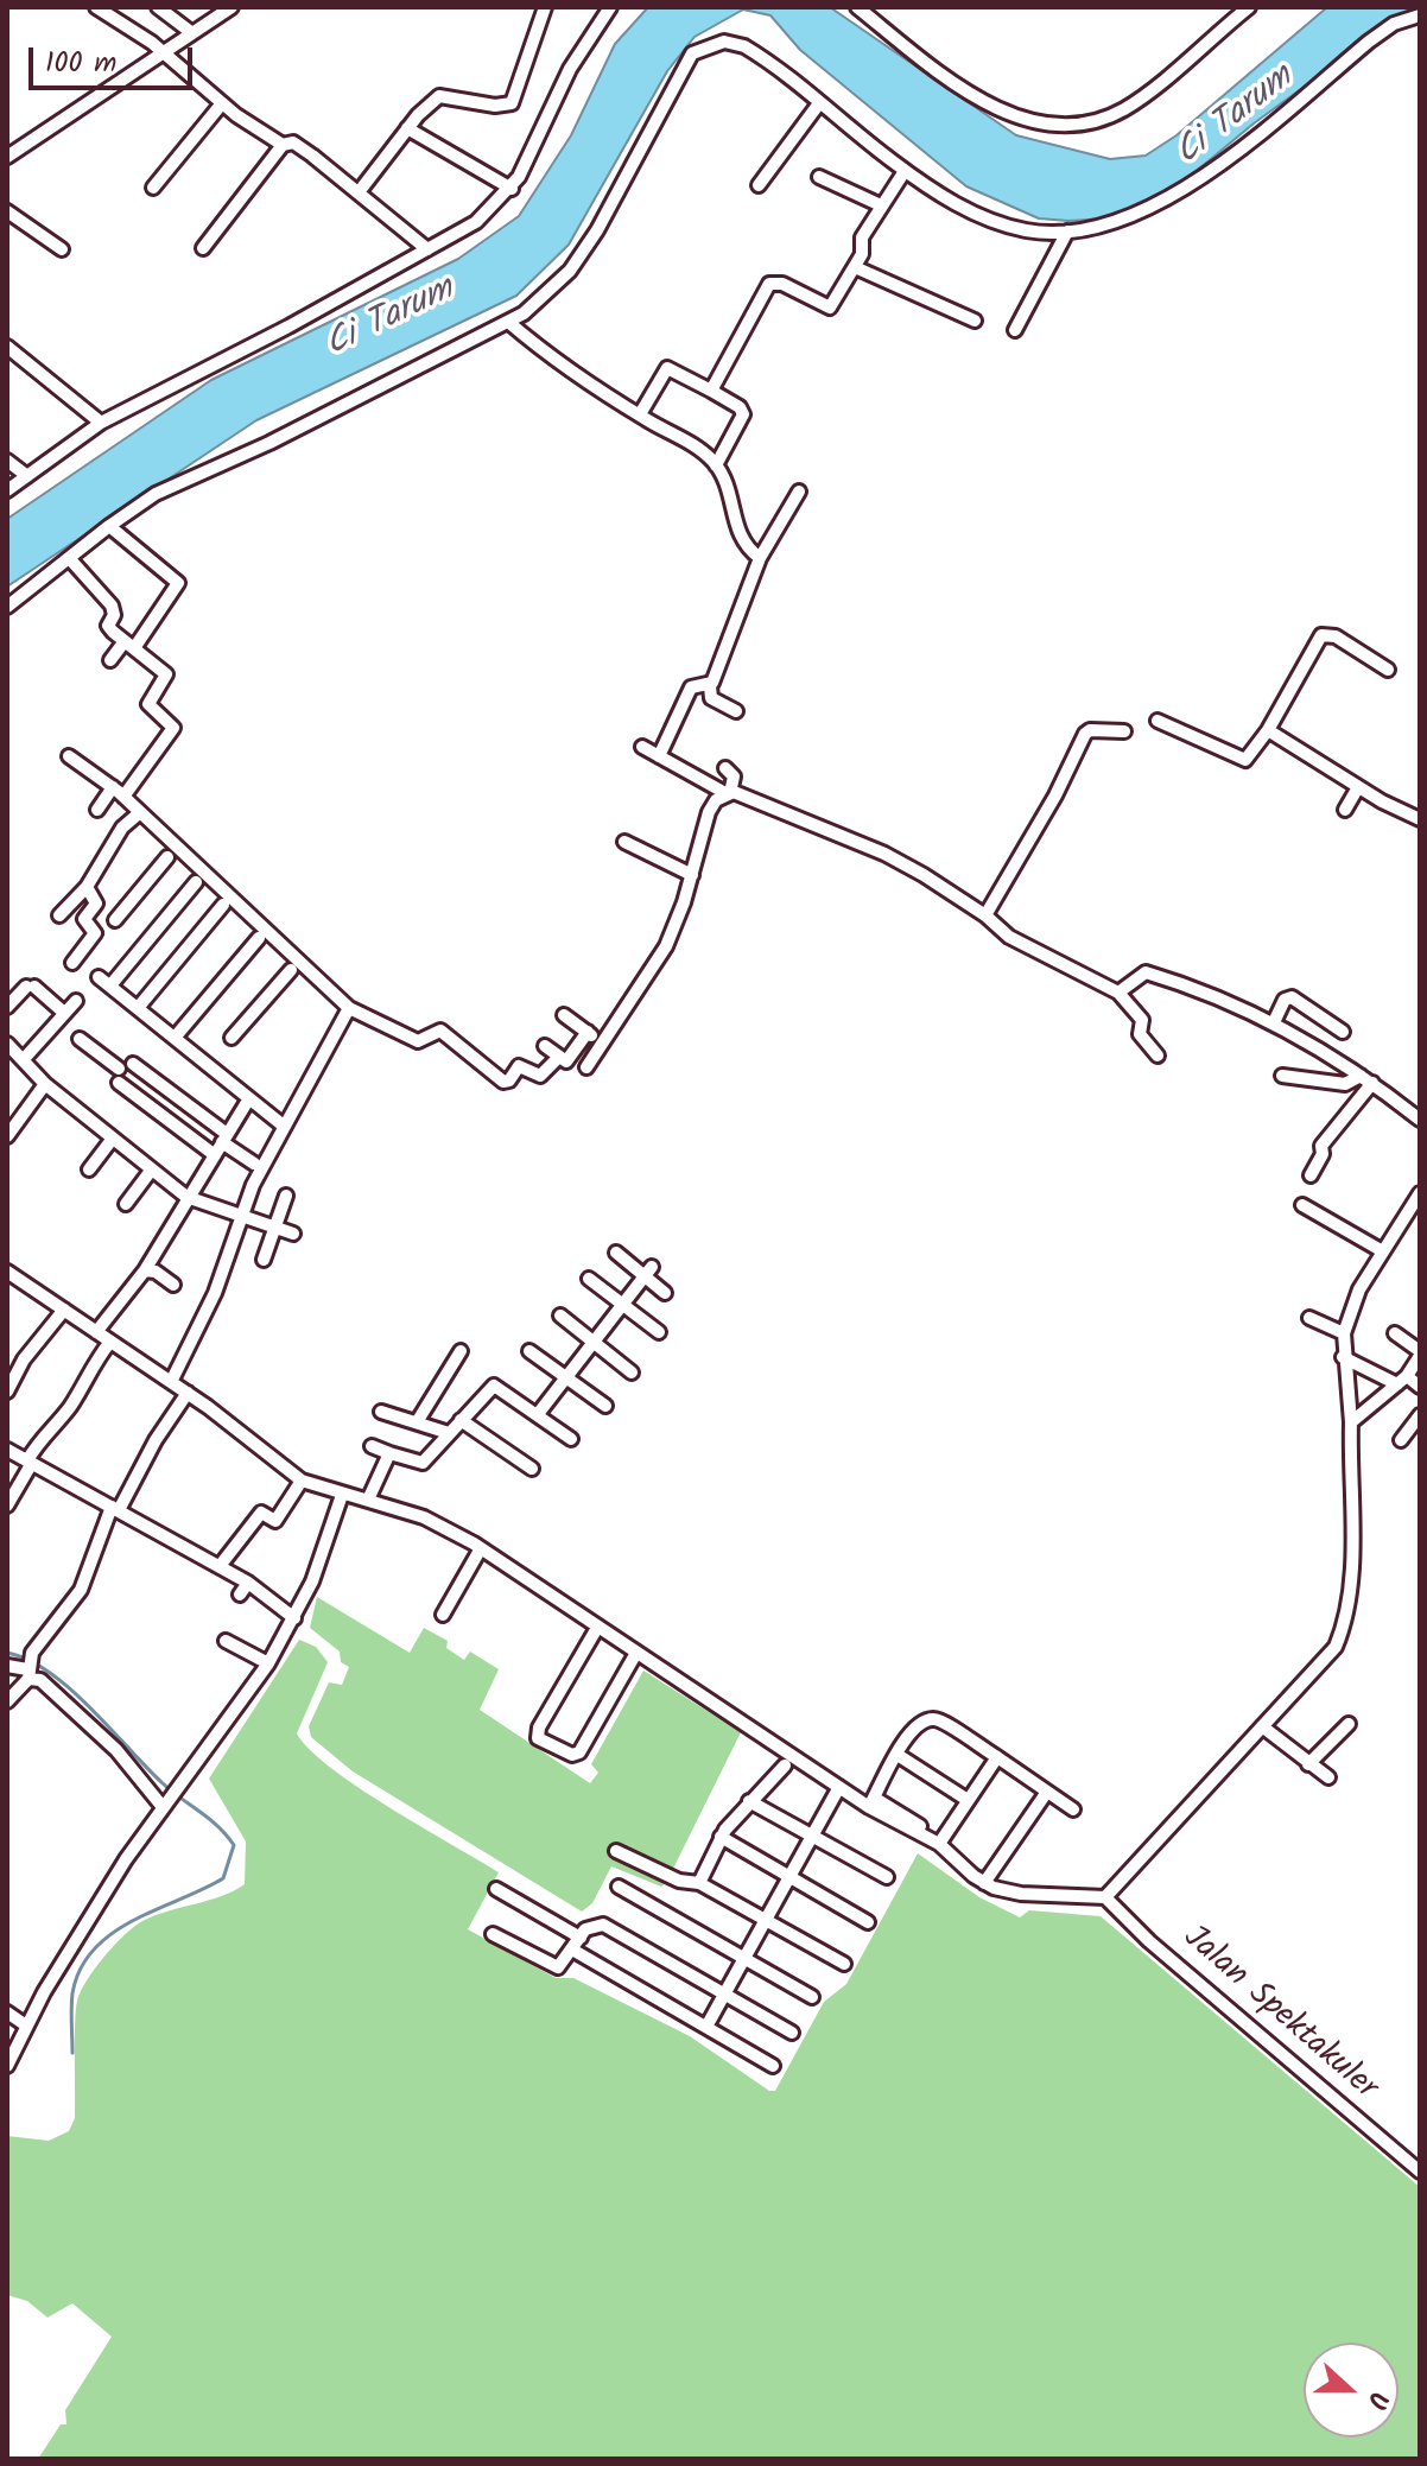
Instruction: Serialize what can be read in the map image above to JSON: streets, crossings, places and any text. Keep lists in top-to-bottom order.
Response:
{
  "streets": {
    "street": ["Jalan Spektakuler"]
  },
  "water": ["Ci Tarum"],
  "scale_bar": "100 m",
  "north": "right"
}
